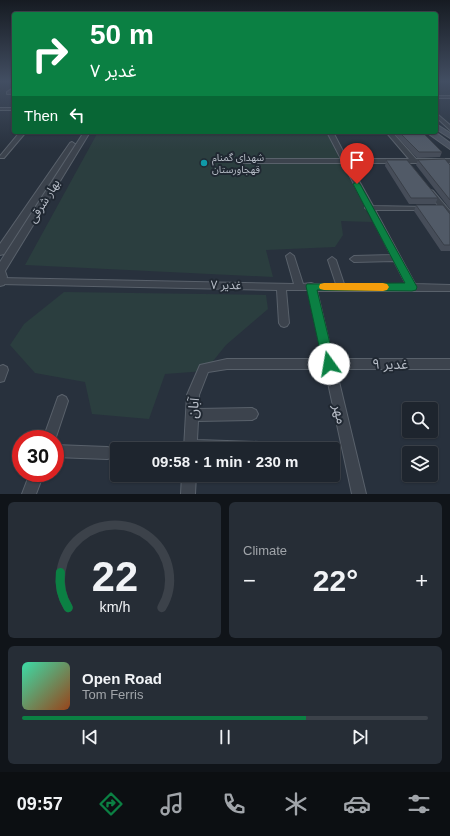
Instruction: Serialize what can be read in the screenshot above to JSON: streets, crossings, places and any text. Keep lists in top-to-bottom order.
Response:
{
  "streets": {
    "street": [
      "بهار شرقی",
      "غدیر ۷",
      "غدیر ۹",
      "آبان",
      "مهر"
    ]
  },
  "crossings": [
    ["بهار شرقی", "غدیر ۷"],
    ["غدیر ۷", "مهر"],
    ["غدیر ۹", "آبان"],
    ["غدیر ۹", "مهر"]
  ],
  "places": ["شهدای گمنام قهجاورستان"],
  "page": {
    "turn": ["50 m", "غدیر ۷"],
    "then": "Then",
    "limit": "30",
    "trip": "09:58 · 1 min · 230 m",
    "tile": "Climate",
    "heat": ["−", "22°", "+"],
    "song": ["Open Road", "Tom Ferris"],
    "tabs": "09:57",
    "gauge": ["22", "km/h"]
  }
}
